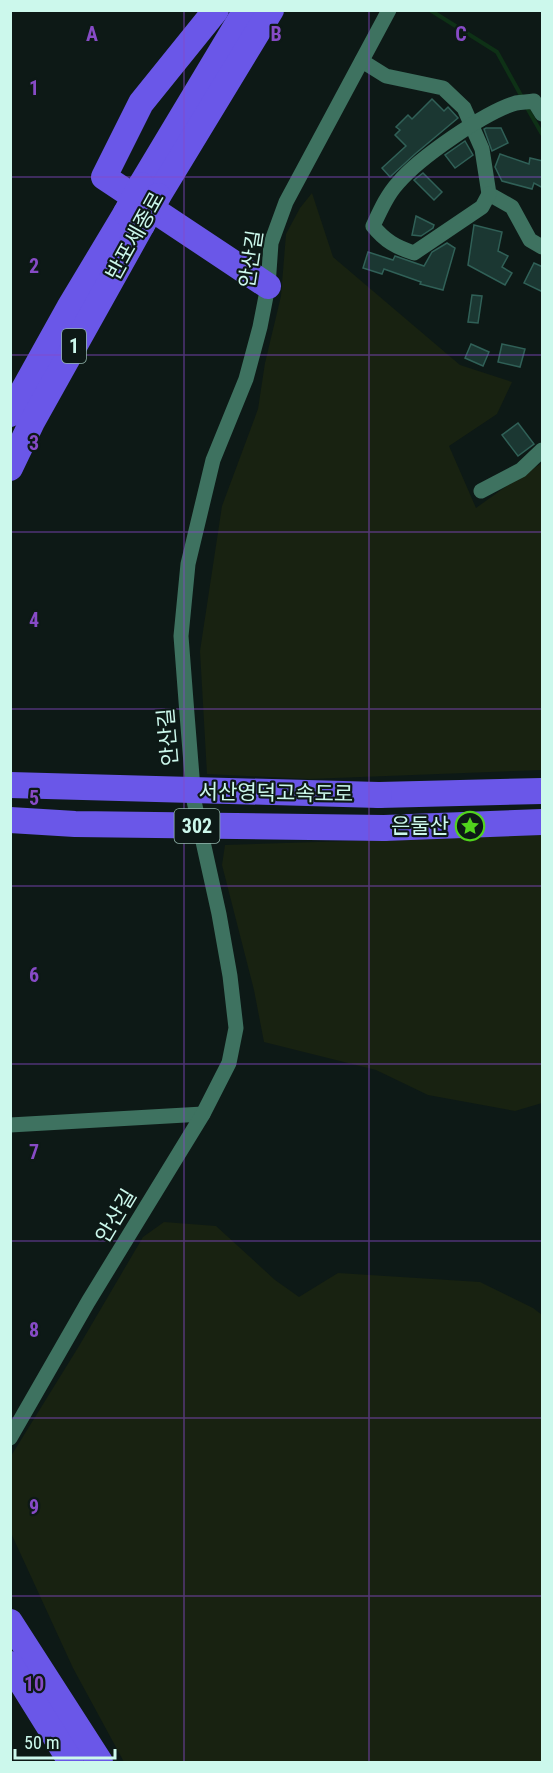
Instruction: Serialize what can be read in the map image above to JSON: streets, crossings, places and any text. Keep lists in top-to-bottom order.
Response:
{
  "streets": {
    "highway": [
      "반포세종로",
      "1",
      "서산영덕고속도로",
      "302"
    ],
    "street": ["안산길"]
  },
  "places": {
    "place": ["은둘산"]
  },
  "scale_bar": "50 m",
  "grid": {
    "columns": ["A", "B", "C"],
    "rows": [
      "1",
      "2",
      "3",
      "4",
      "5",
      "6",
      "7",
      "8",
      "9",
      "10"
    ]
  }
}
